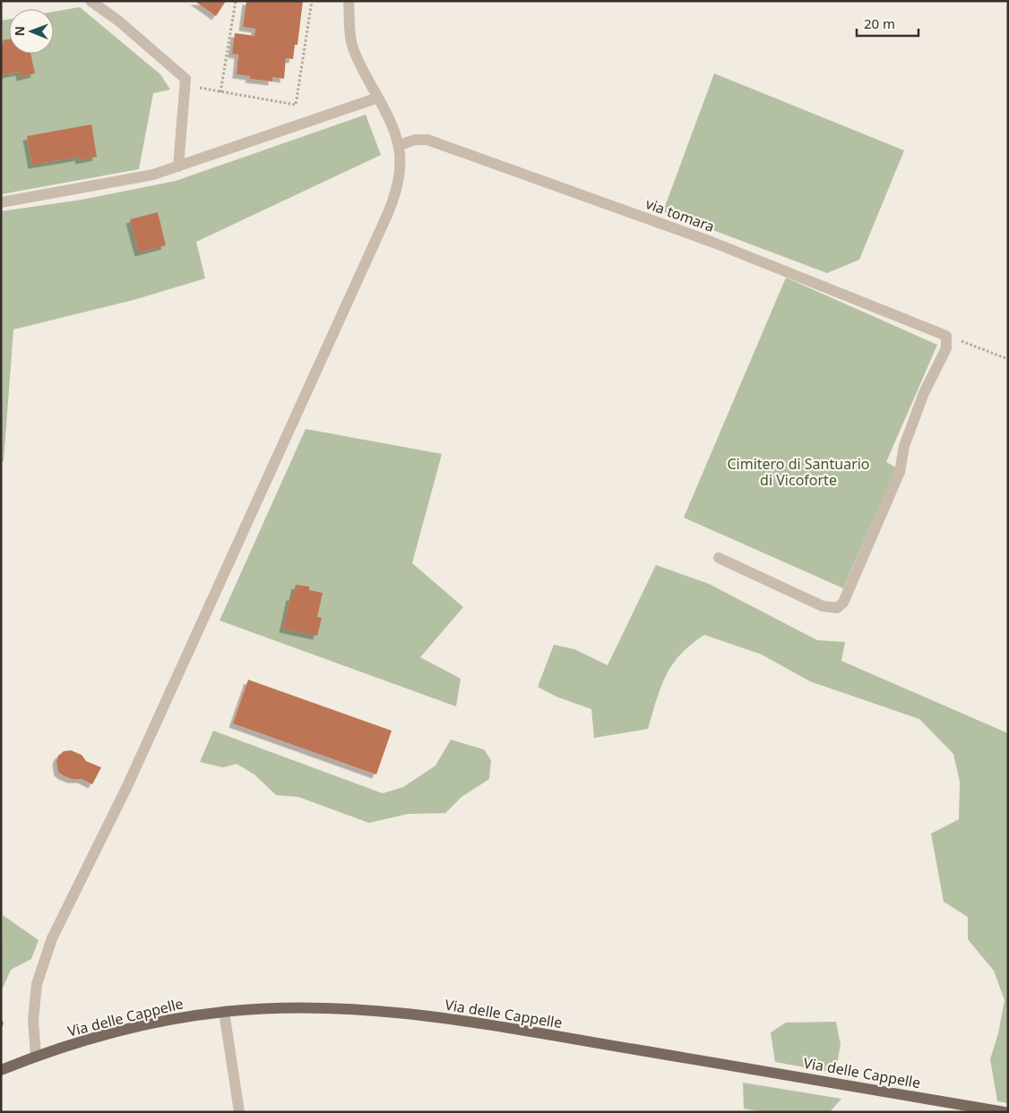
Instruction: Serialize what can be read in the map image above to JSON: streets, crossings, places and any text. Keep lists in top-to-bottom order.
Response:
{
  "streets": {
    "main road": ["Via delle Cappelle"],
    "street": ["via tomara"]
  },
  "parks": ["Cimitero di Santuario di Vicoforte"],
  "scale_bar": "20 m",
  "north": "left"
}
